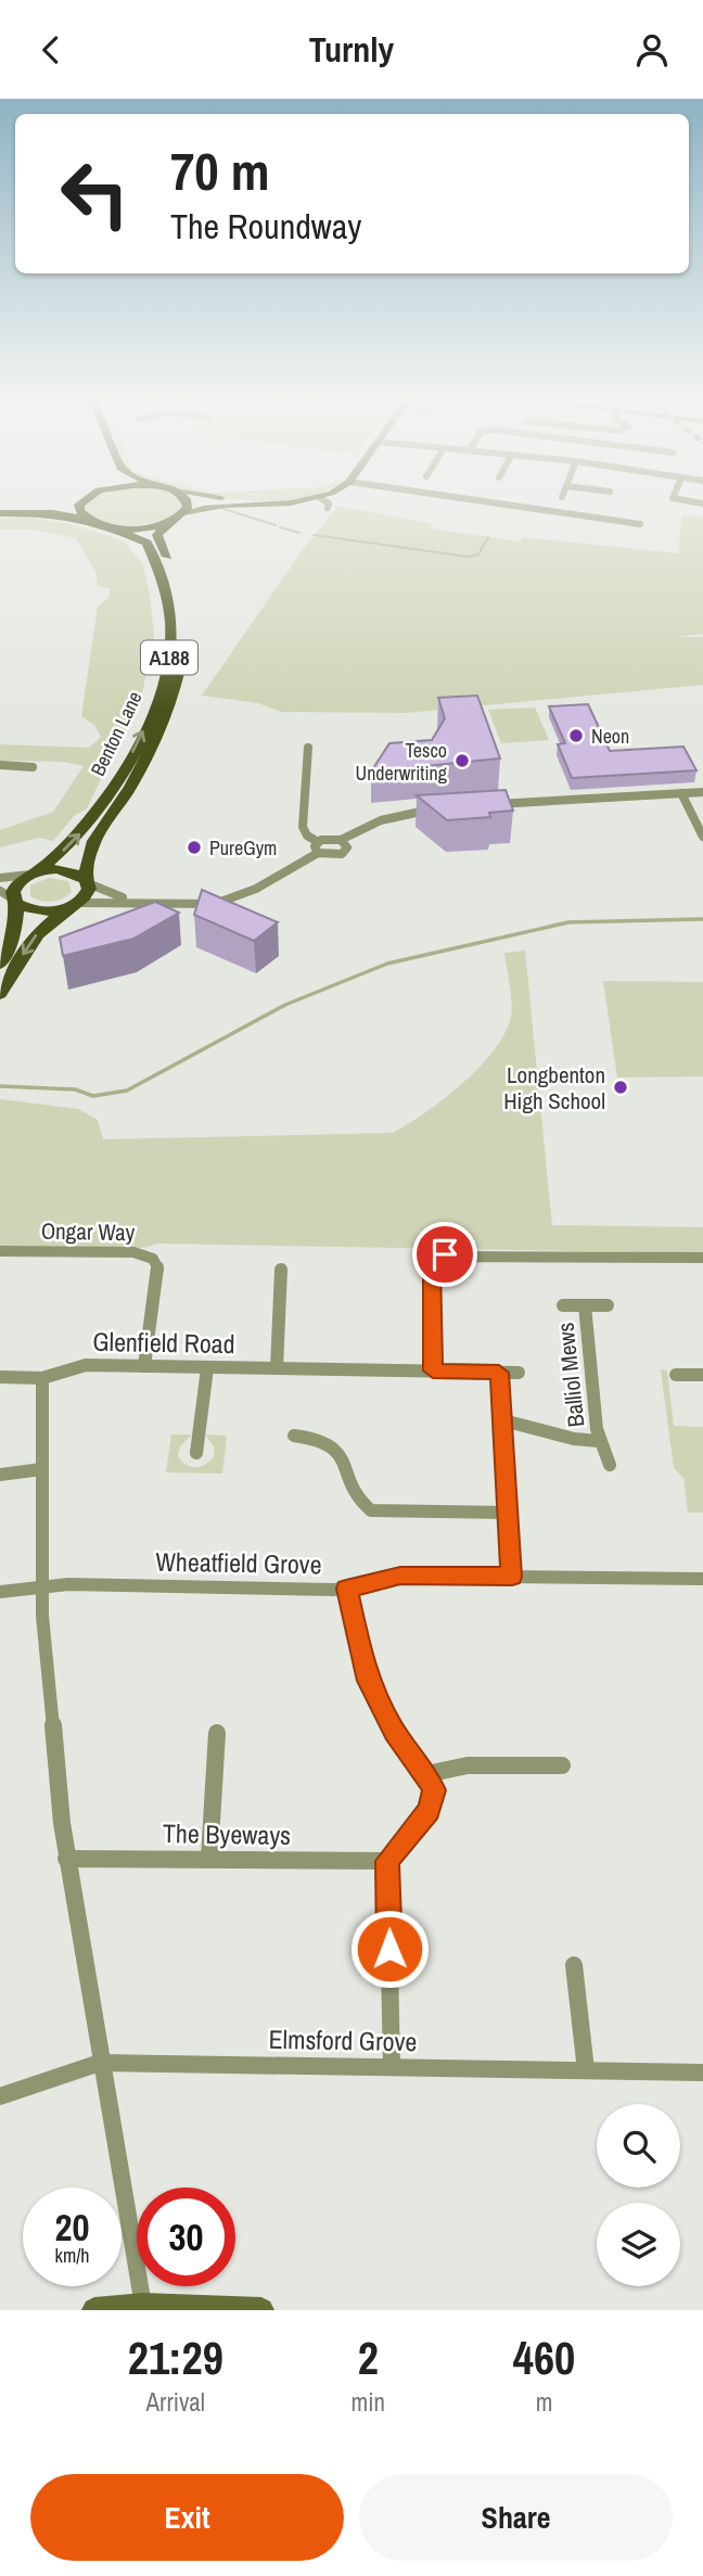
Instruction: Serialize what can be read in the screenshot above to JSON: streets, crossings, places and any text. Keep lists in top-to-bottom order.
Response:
{
  "streets": {
    "main road": ["A188", "Benton Lane"],
    "street": [
      "Ongar Way",
      "Glenfield Road",
      "Balliol Mews",
      "Wheatfield Grove",
      "The Byeways",
      "Elmsford Grove"
    ]
  },
  "crossings": [
    ["A188", "Benton Lane"],
    ["Ongar Way", "Glenfield Road"]
  ],
  "places": [
    "Neon",
    "Tesco Underwriting",
    "PureGym",
    "Longbenton High School"
  ],
  "page": {
    "header": "Turnly",
    "turn": ["70 m", "The Roundway"],
    "speed": "20 km/h",
    "limit": "30",
    "eta": [
      "21:29",
      "Arrival",
      "2",
      "min",
      "460",
      "m"
    ],
    "buttons": ["Exit", "Share"]
  }
}
